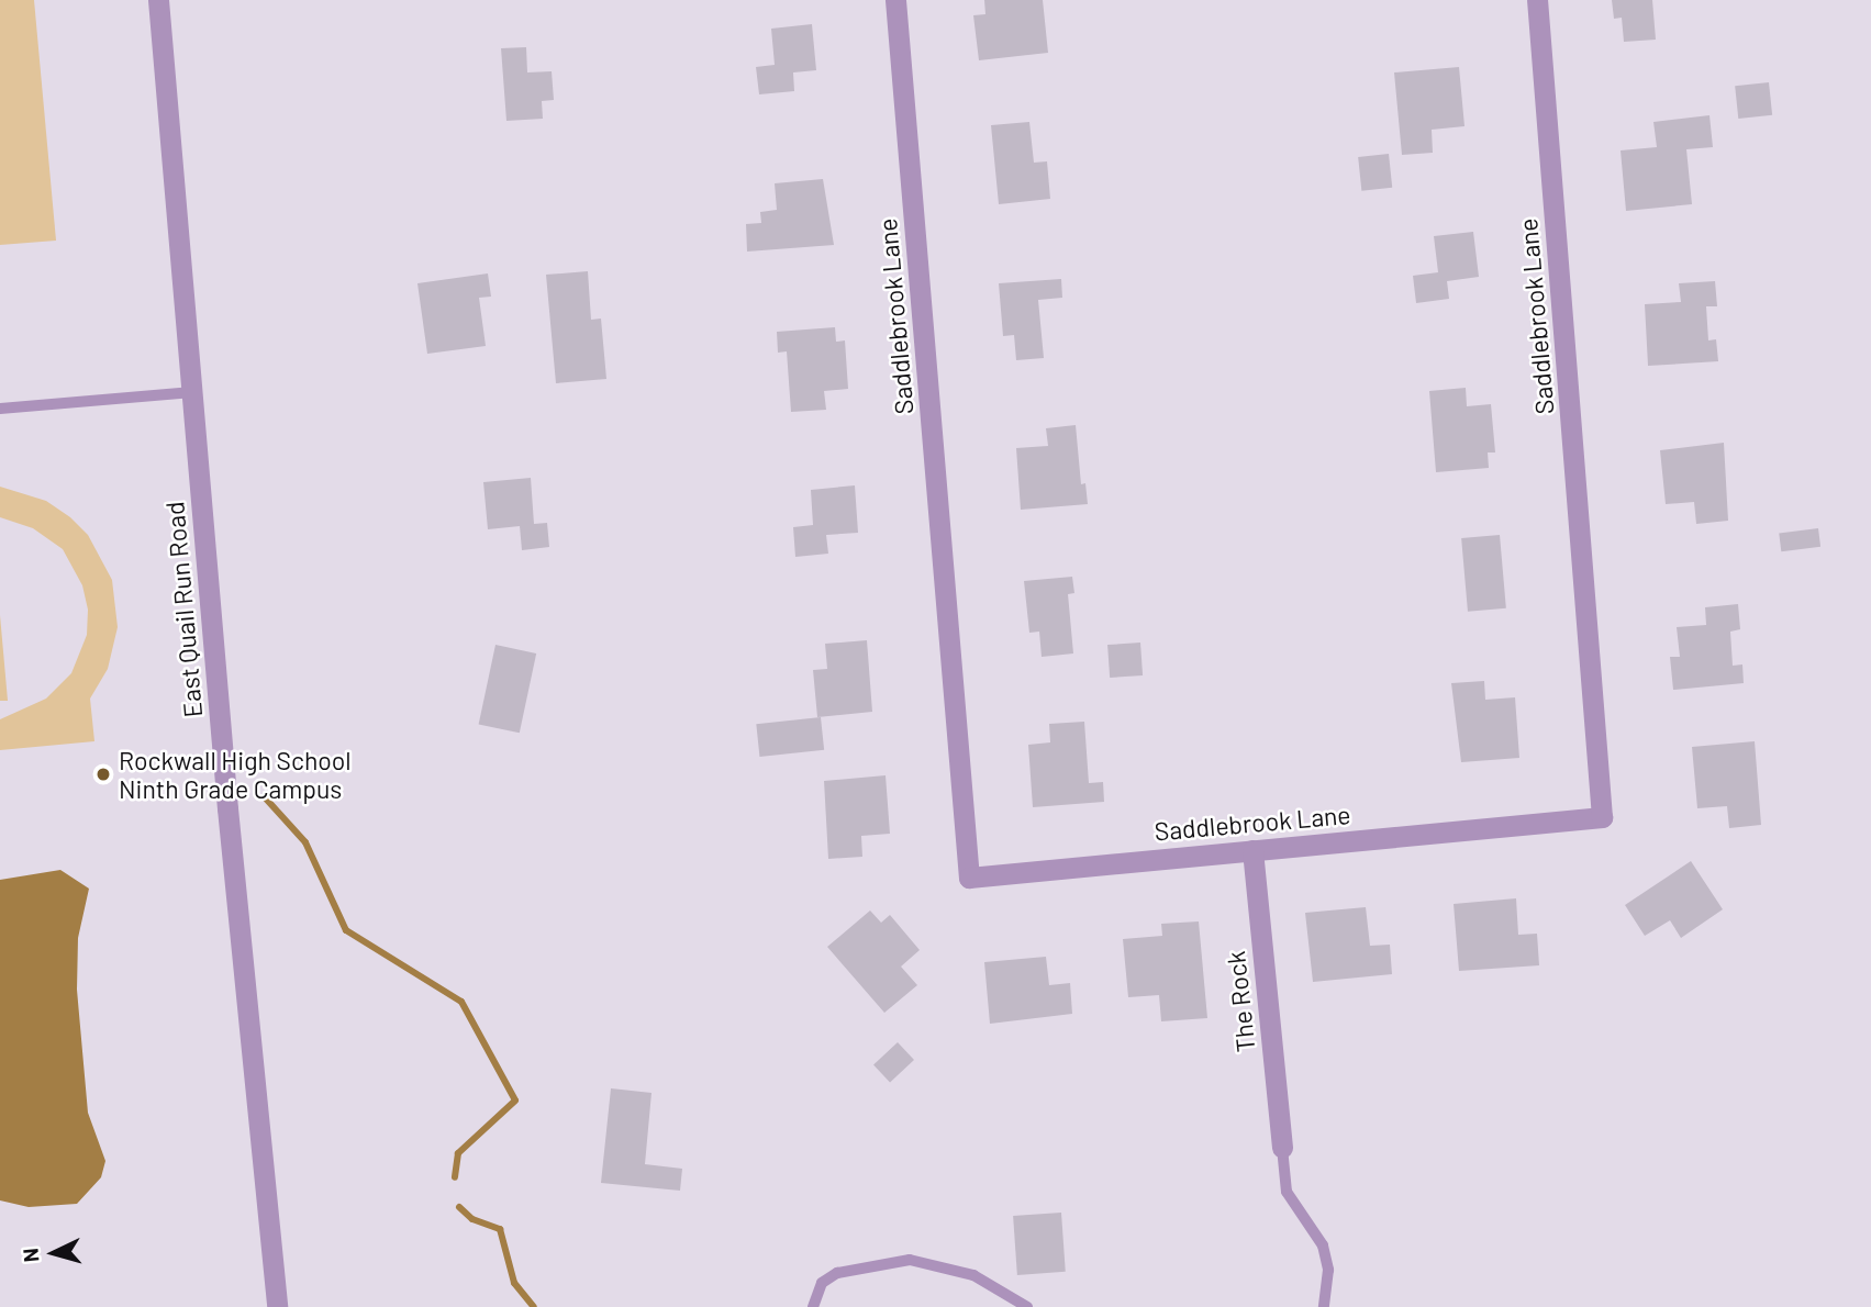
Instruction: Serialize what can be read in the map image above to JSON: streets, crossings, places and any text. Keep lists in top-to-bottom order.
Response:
{
  "streets": {
    "street": ["Saddlebrook Lane", "East Quail Run Road", "The Rock"]
  },
  "crossings": [
    ["Saddlebrook Lane", "The Rock"]
  ],
  "places": ["Rockwall High School Ninth Grade Campus"],
  "north": "left"
}
